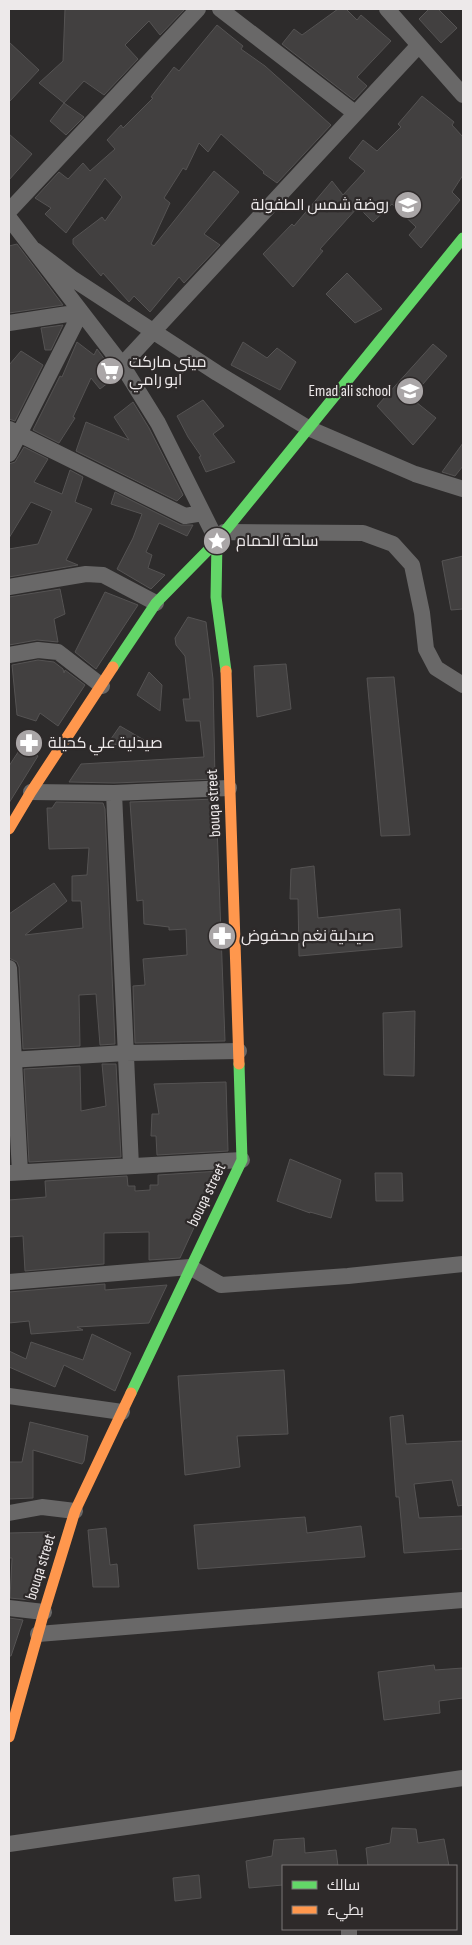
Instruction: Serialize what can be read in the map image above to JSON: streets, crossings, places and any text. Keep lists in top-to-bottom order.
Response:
{
  "streets": {
    "street": ["bouqa street"]
  },
  "places": {
    "school or university": ["روضة شمس الطفولة", "Emad ali school"],
    "supermarket": ["ميني ماركت ابو رامي"],
    "place": ["ساحة الحمام"],
    "pharmacy": ["صيدلية علي كحيلة", "صيدلية نغم محفوض"]
  },
  "legend": ["سالك", "بطيء"]
}
